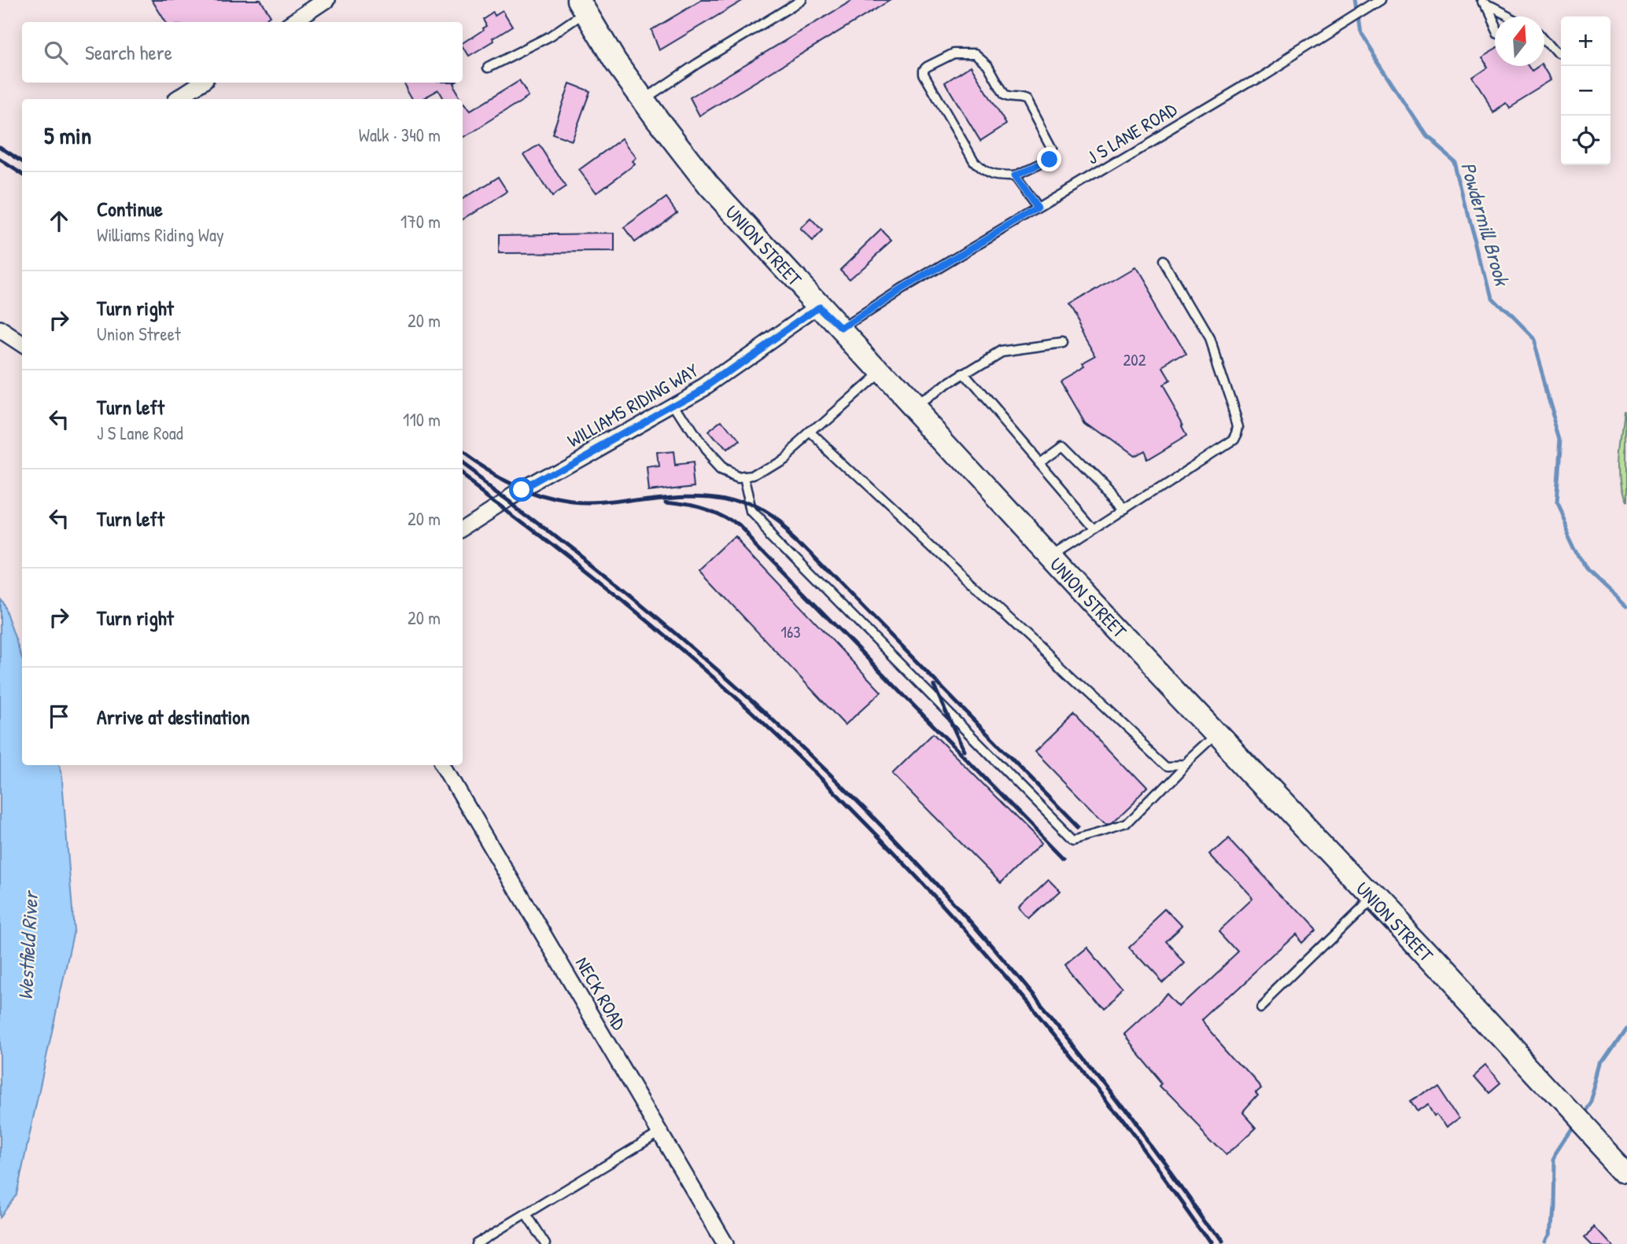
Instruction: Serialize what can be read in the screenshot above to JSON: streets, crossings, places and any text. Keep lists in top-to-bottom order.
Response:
{
  "streets": {
    "main road": ["UNION STREET"],
    "street": ["WILLIAMS RIDING WAY", "NECK ROAD"],
    "lane": ["J S LANE ROAD"]
  },
  "crossings": [
    ["J S LANE ROAD", "UNION STREET"],
    ["UNION STREET", "WILLIAMS RIDING WAY"]
  ],
  "water": ["Powdermill Brook", "Westfield River"],
  "house_numbers": ["202", "163"],
  "north": "top",
  "page": {
    "map_buttons": ["+", "−"],
    "search": "Search here",
    "heading": ["5 min", "Walk · 340 m"],
    "list": [
      ["Continue", "Williams Riding Way", "170 m"],
      ["Turn right", "Union Street", "20 m"],
      ["Turn left", "J S Lane Road", "110 m"],
      ["Turn left", "20 m"],
      ["Turn right", "20 m"],
      "Arrive at destination"
    ]
  }
}
